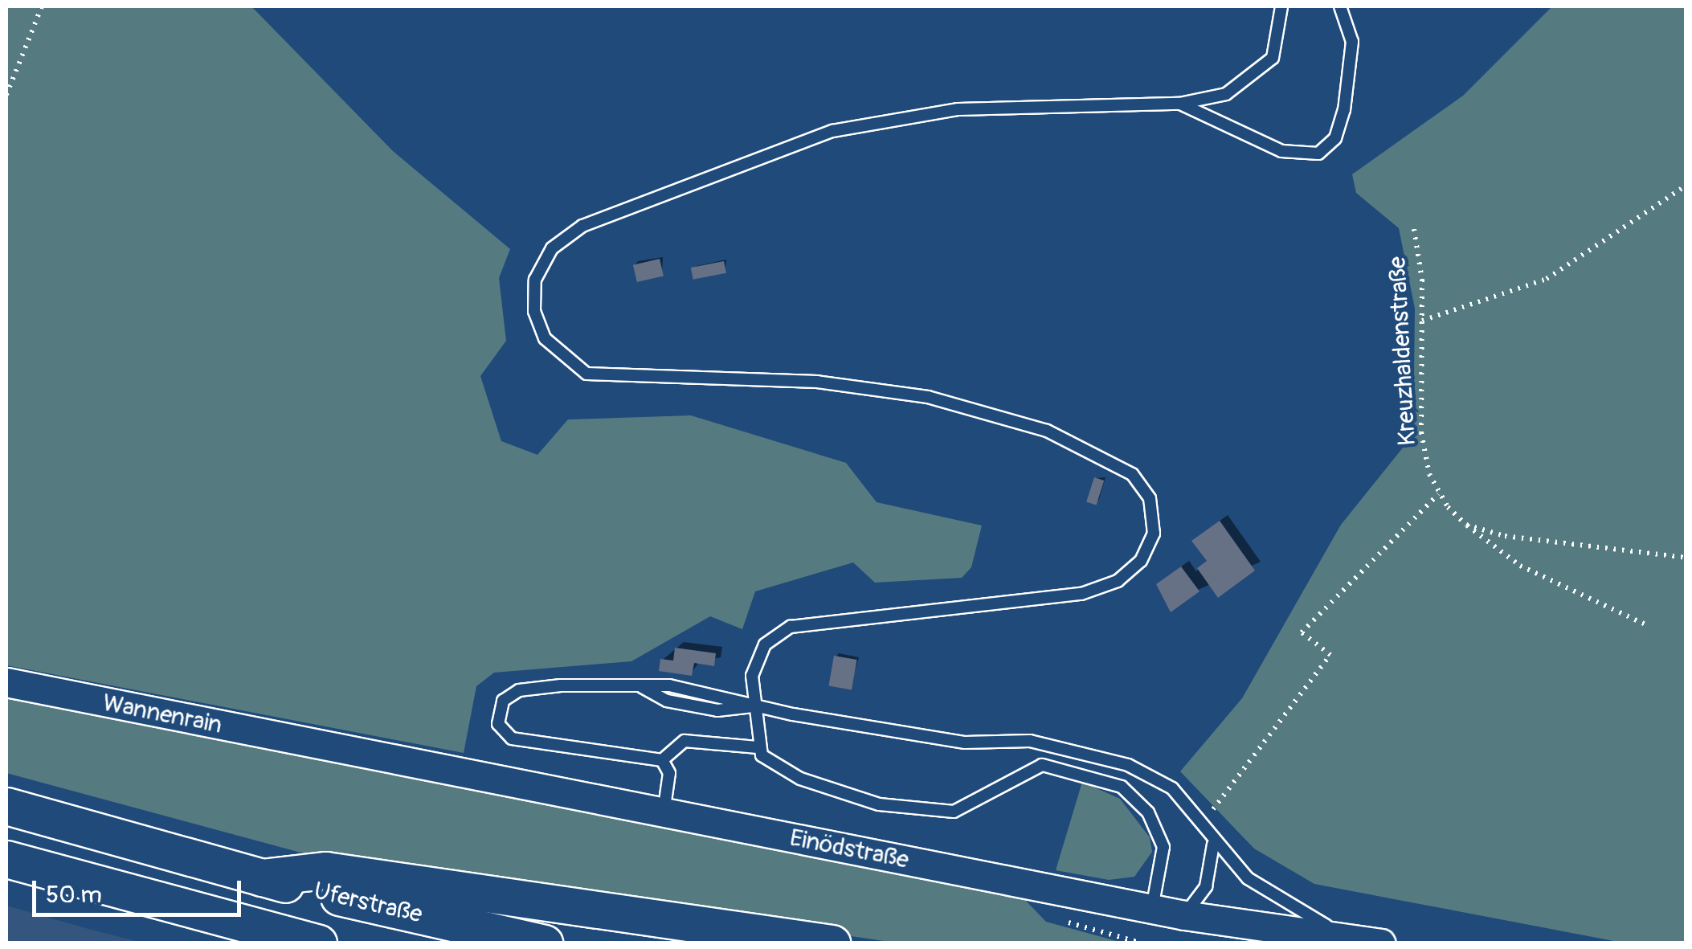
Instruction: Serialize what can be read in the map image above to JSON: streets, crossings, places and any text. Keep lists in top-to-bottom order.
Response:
{
  "streets": {
    "highway": ["Uferstraße"],
    "street": ["Wannenrain", "Einödstraße"],
    "path": ["Kreuzhaldenstraße"]
  },
  "crossings": [
    ["Wannenrain", "Einödstraße"]
  ],
  "scale_bar": "50 m"
}
